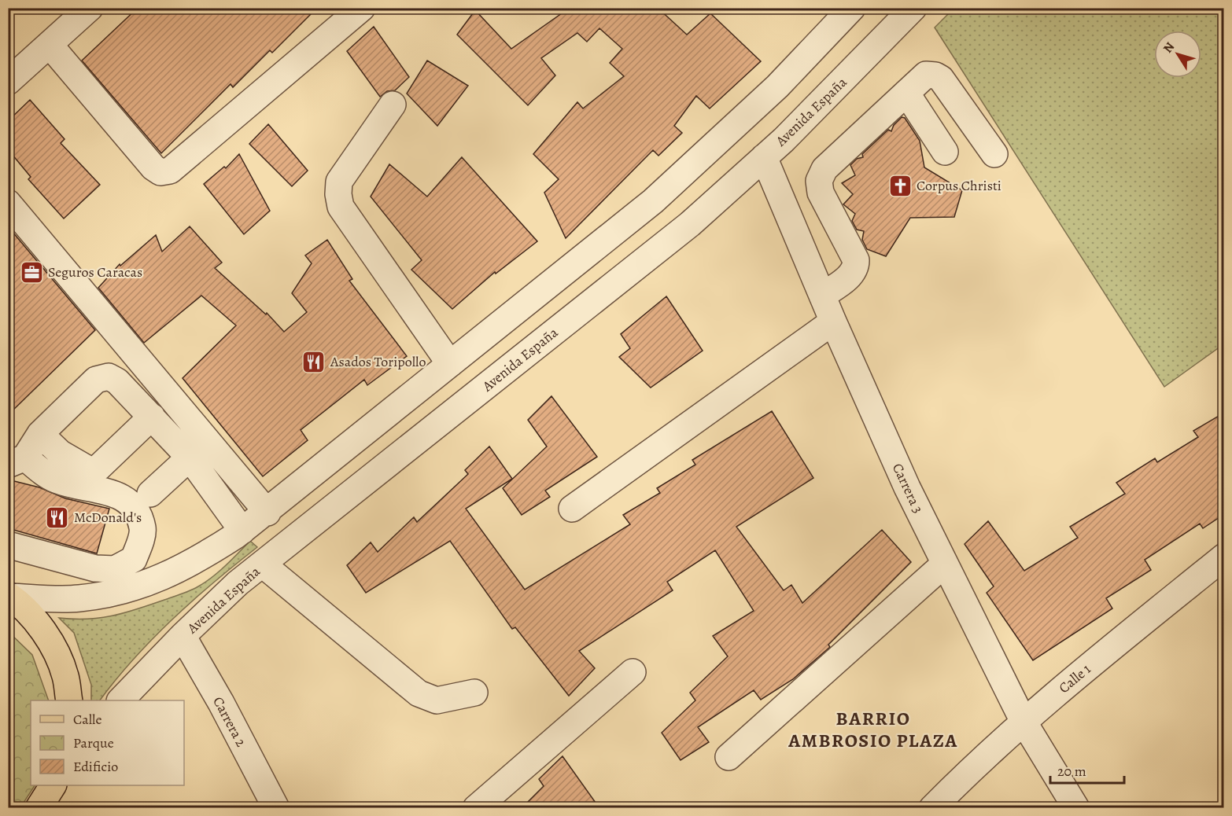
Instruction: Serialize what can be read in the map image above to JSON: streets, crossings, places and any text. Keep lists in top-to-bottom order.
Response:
{
  "streets": {
    "street": [
      "Avenida España",
      "Carrera 3",
      "Calle 1",
      "Carrera 2"
    ]
  },
  "crossings": [
    ["Avenida España", "Carrera 3"],
    ["Avenida España", "Carrera 2"],
    ["Carrera 3", "Calle 1"]
  ],
  "districts": ["BARRIO AMBROSIO PLAZA"],
  "places": {
    "church": ["Corpus Christi"],
    "office": ["Seguros Caracas"],
    "restaurant": ["Asados Toripollo", "McDonald's"]
  },
  "legend": ["Calle", "Parque", "Edificio"],
  "scale_bar": "20 m",
  "north": "top left"
}
